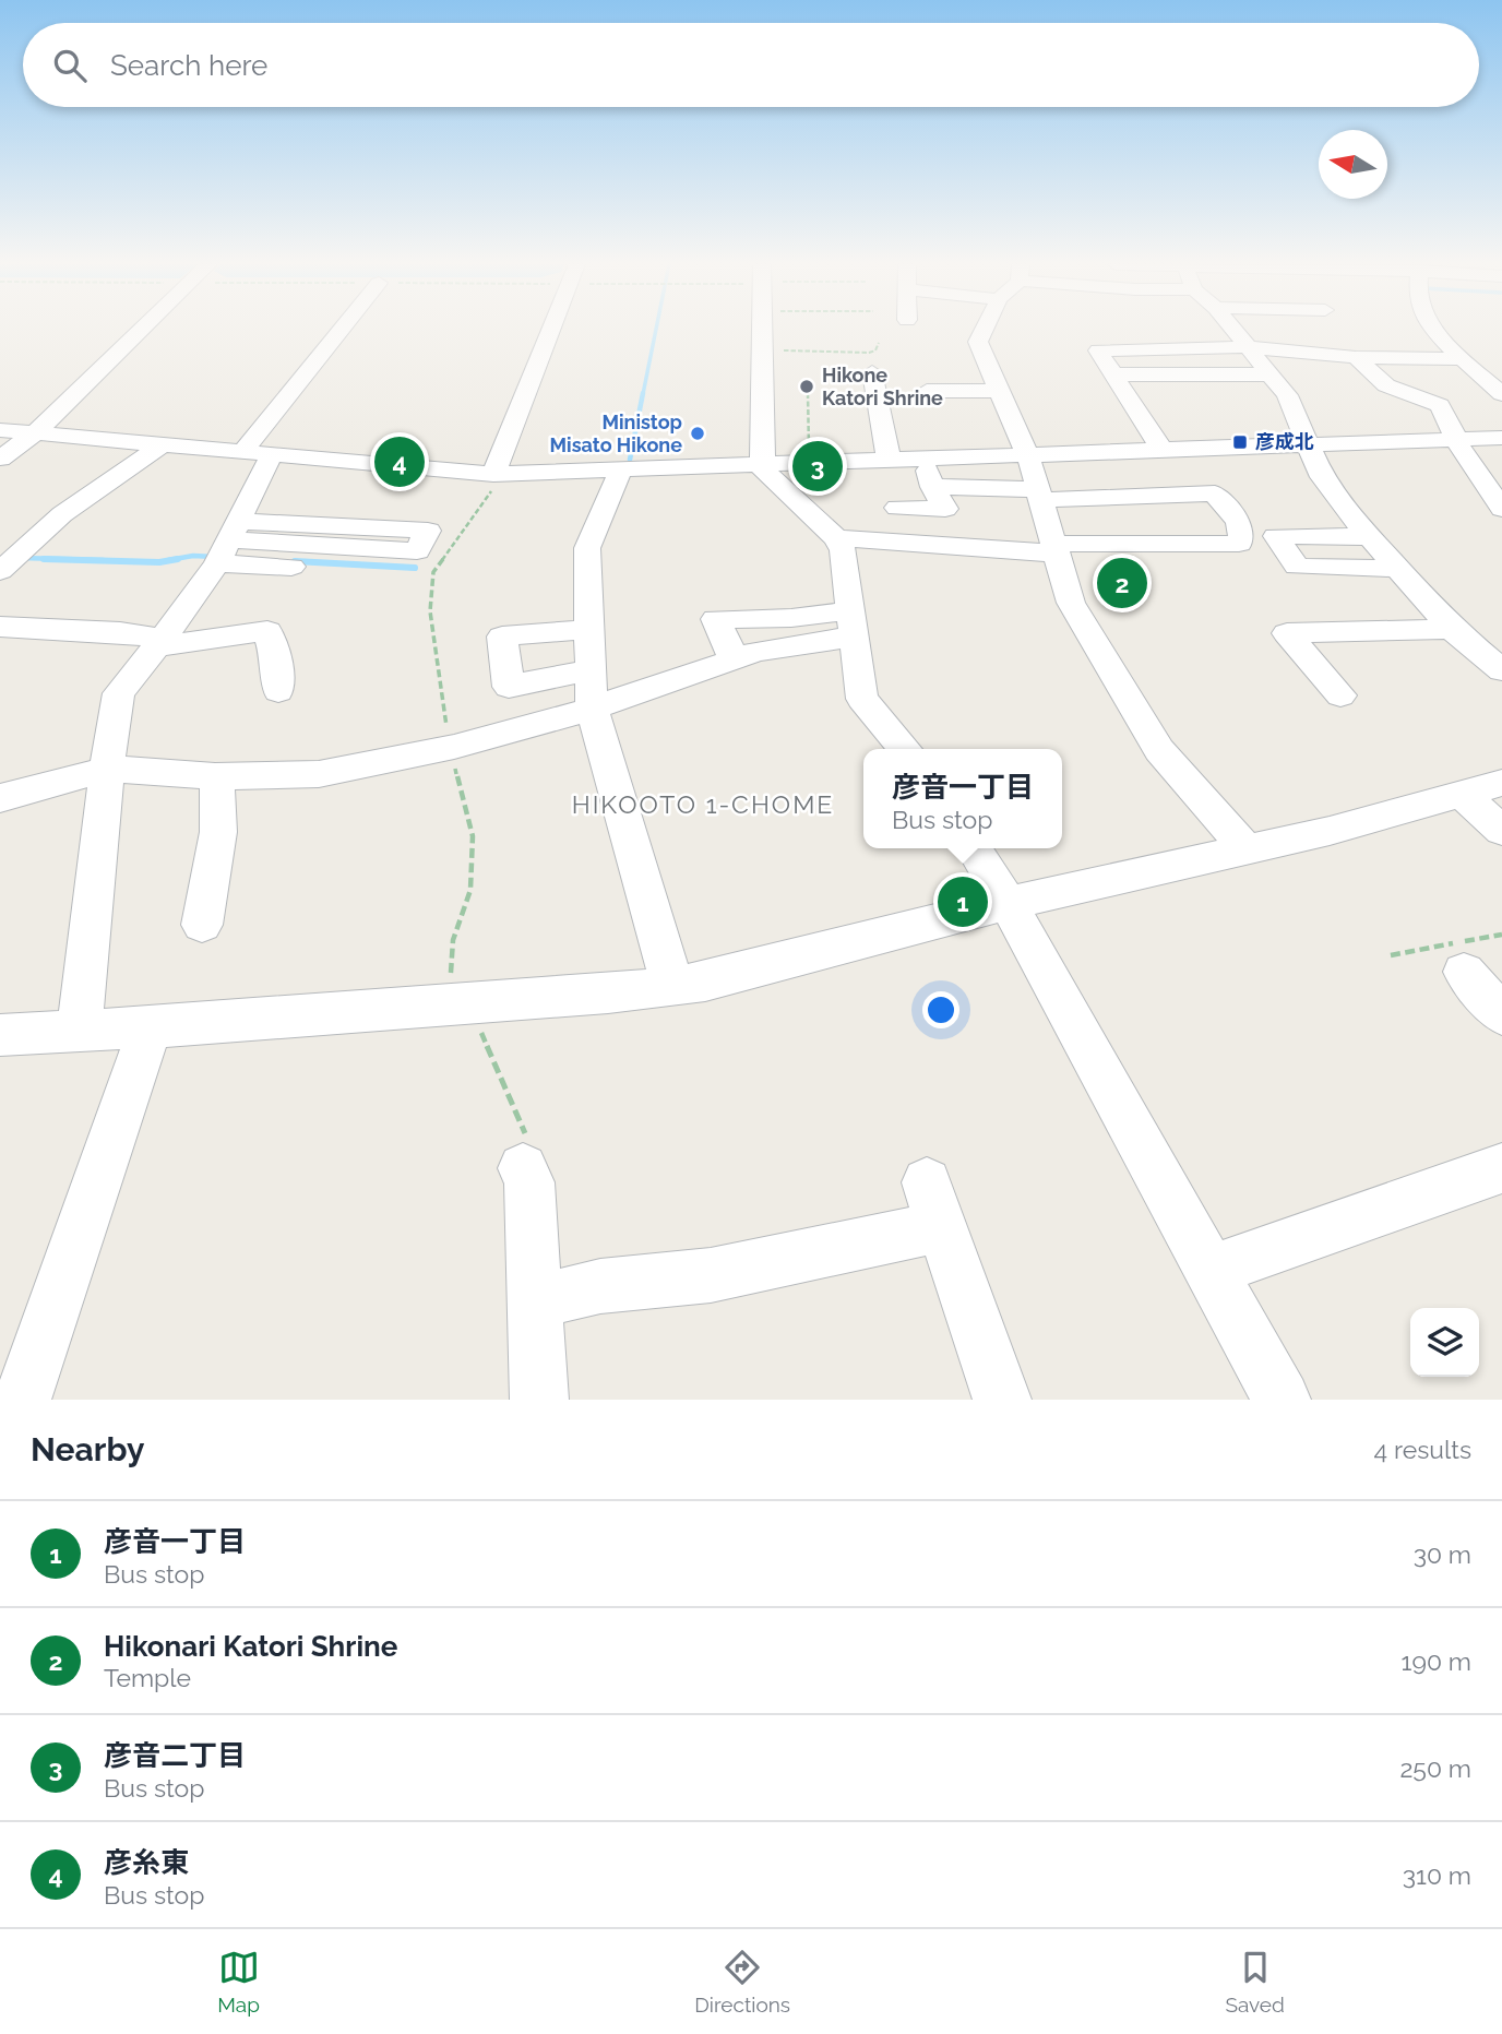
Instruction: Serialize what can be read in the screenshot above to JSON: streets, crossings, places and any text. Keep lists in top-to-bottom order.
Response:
{
  "districts": ["HIKOOTO 1-CHOME"],
  "places": {
    "other": ["Hikone Katori Shrine", "Ministop Misato Hikone"],
    "transit": ["彦成北"]
  },
  "north": "left",
  "page": {
    "search": "Search here",
    "pins": [
      "4",
      "3",
      "2",
      "1"
    ],
    "popup": ["彦音一丁目", "Bus stop"],
    "heading": ["Nearby", "4 results"],
    "list": [
      {
        "mark": "1",
        "name": "彦音一丁目",
        "note": "Bus stop",
        "value": "30 m"
      },
      {
        "mark": "2",
        "name": "Hikonari Katori Shrine",
        "note": "Temple",
        "value": "190 m"
      },
      {
        "mark": "3",
        "name": "彦音二丁目",
        "note": "Bus stop",
        "value": "250 m"
      },
      {
        "mark": "4",
        "name": "彦糸東",
        "note": "Bus stop",
        "value": "310 m"
      }
    ],
    "nav": ["Map", "Directions", "Saved"]
  }
}
